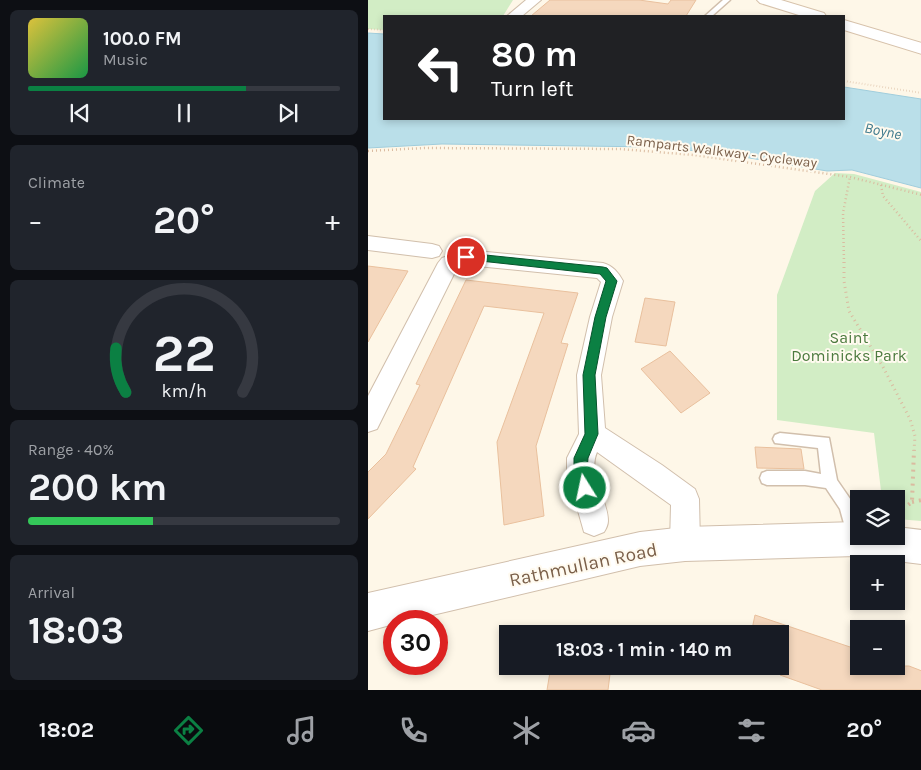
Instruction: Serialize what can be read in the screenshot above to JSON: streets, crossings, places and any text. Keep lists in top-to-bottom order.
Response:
{
  "streets": {
    "street": ["Rathmullan Road"],
    "path": ["Ramparts Walkway - Cycleway"]
  },
  "water": ["Boyne"],
  "parks": ["Saint Dominicks Park"],
  "page": {
    "turn": ["80 m", "Turn left"],
    "song": ["100.0 FM", "Music"],
    "tile": [
      "Climate",
      ["Range · 40%", "200 km"],
      ["Arrival", "18:03"]
    ],
    "heat": ["−", "20°", "+"],
    "map_buttons": ["+", "−"],
    "limit": "30",
    "trip": "18:03 · 1 min · 140 m",
    "tabs": ["18:02", "20°"],
    "gauge": ["22", "km/h"]
  }
}
